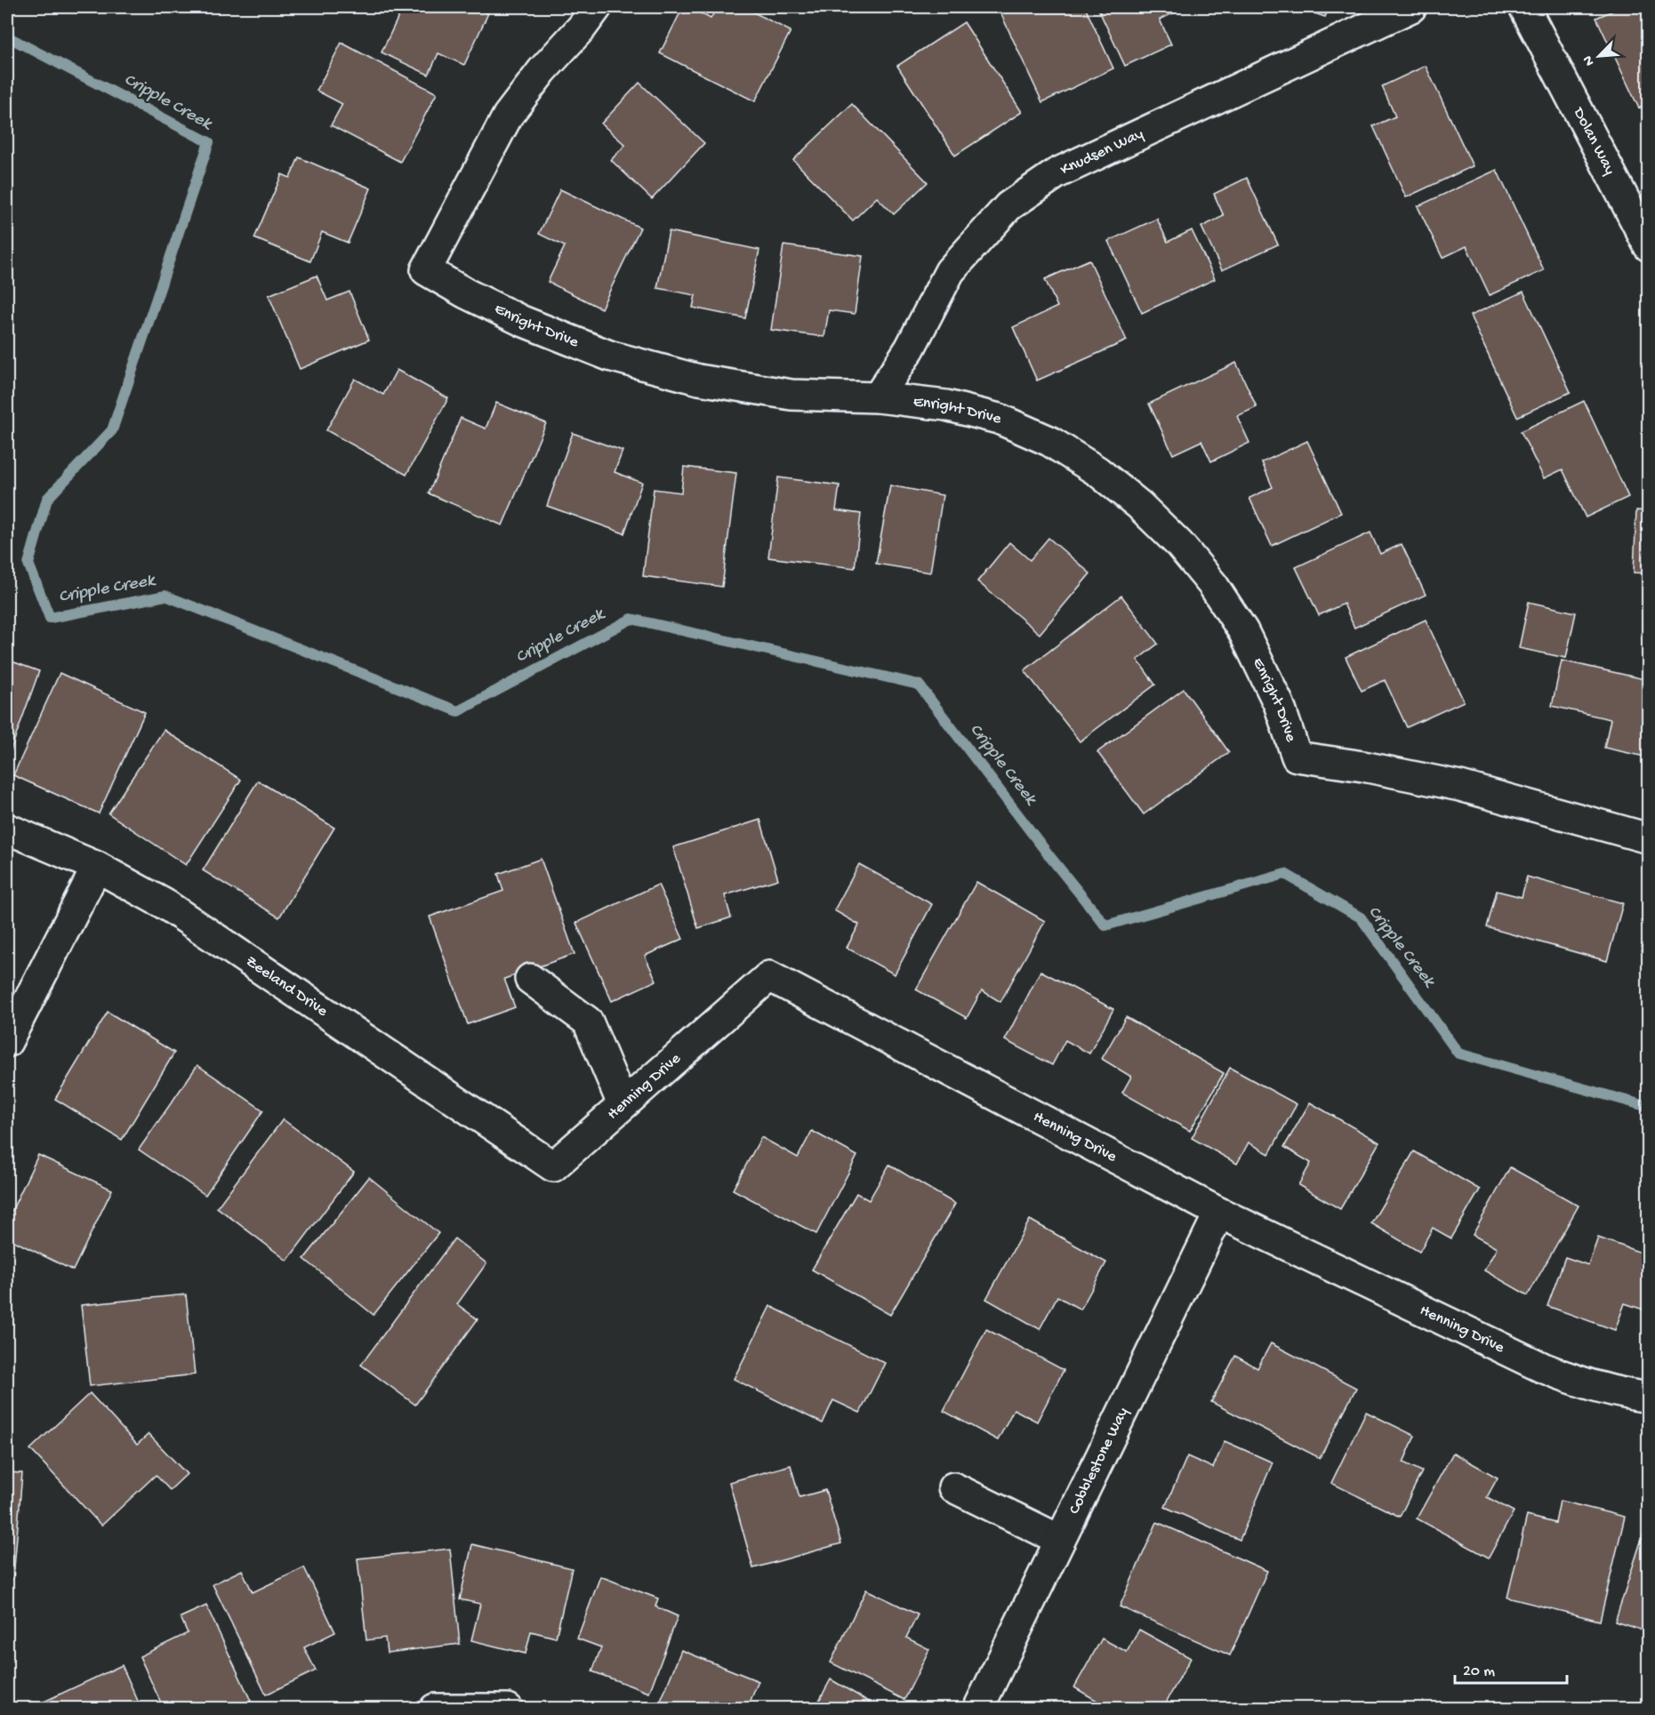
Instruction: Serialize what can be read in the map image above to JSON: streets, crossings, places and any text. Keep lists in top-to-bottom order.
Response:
{
  "streets": {
    "street": [
      "Dolan Way",
      "Knudsen Way",
      "Enright Drive",
      "Zeeland Drive",
      "Henning Drive",
      "Cobblestone Way"
    ]
  },
  "crossings": [
    ["Knudsen Way", "Enright Drive"],
    ["Zeeland Drive", "Henning Drive"],
    ["Henning Drive", "Cobblestone Way"]
  ],
  "water": ["Cripple Creek"],
  "scale_bar": "20 m",
  "north": "bottom left"
}
